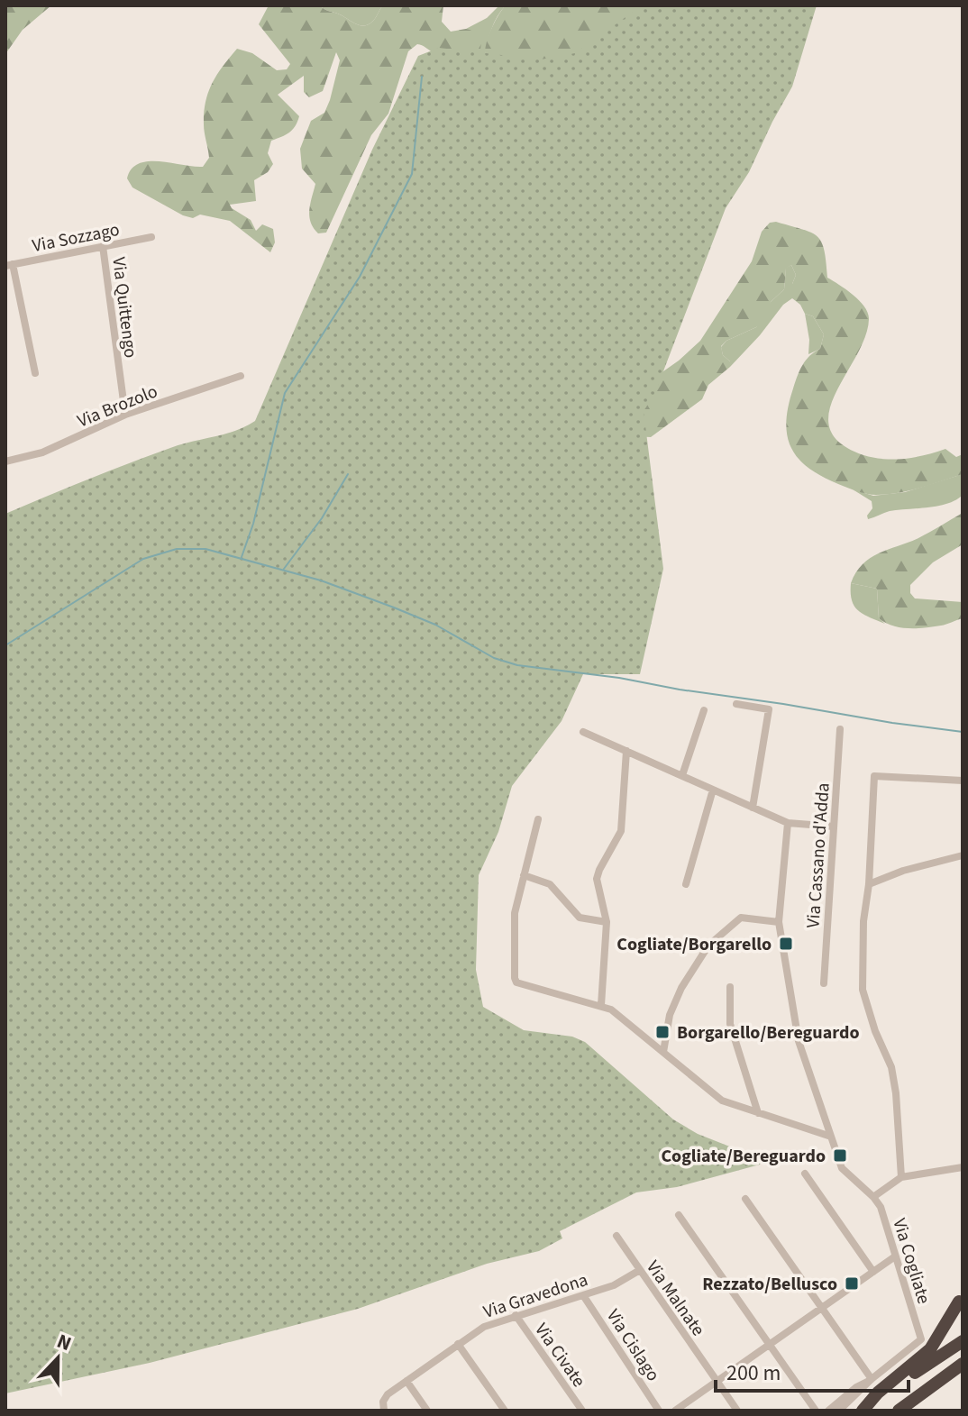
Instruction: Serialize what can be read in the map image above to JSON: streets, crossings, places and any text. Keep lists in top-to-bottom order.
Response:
{
  "streets": {
    "street": [
      "Via Sozzago",
      "Via Quittengo",
      "Via Brozolo",
      "Via Cassano d'Adda",
      "Via Cogliate",
      "Via Gravedona",
      "Via Malnate",
      "Via Cislago",
      "Via Civate"
    ]
  },
  "crossings": [
    ["Via Sozzago", "Via Quittengo"],
    ["Via Quittengo", "Via Brozolo"],
    ["Via Gravedona", "Via Malnate"],
    ["Via Gravedona", "Via Cislago"],
    ["Via Gravedona", "Via Civate"]
  ],
  "places": {
    "transit": [
      "Cogliate/Borgarello",
      "Borgarello/Bereguardo",
      "Cogliate/Bereguardo",
      "Rezzato/Bellusco"
    ]
  },
  "scale_bar": "200 m",
  "north": "top"
}
